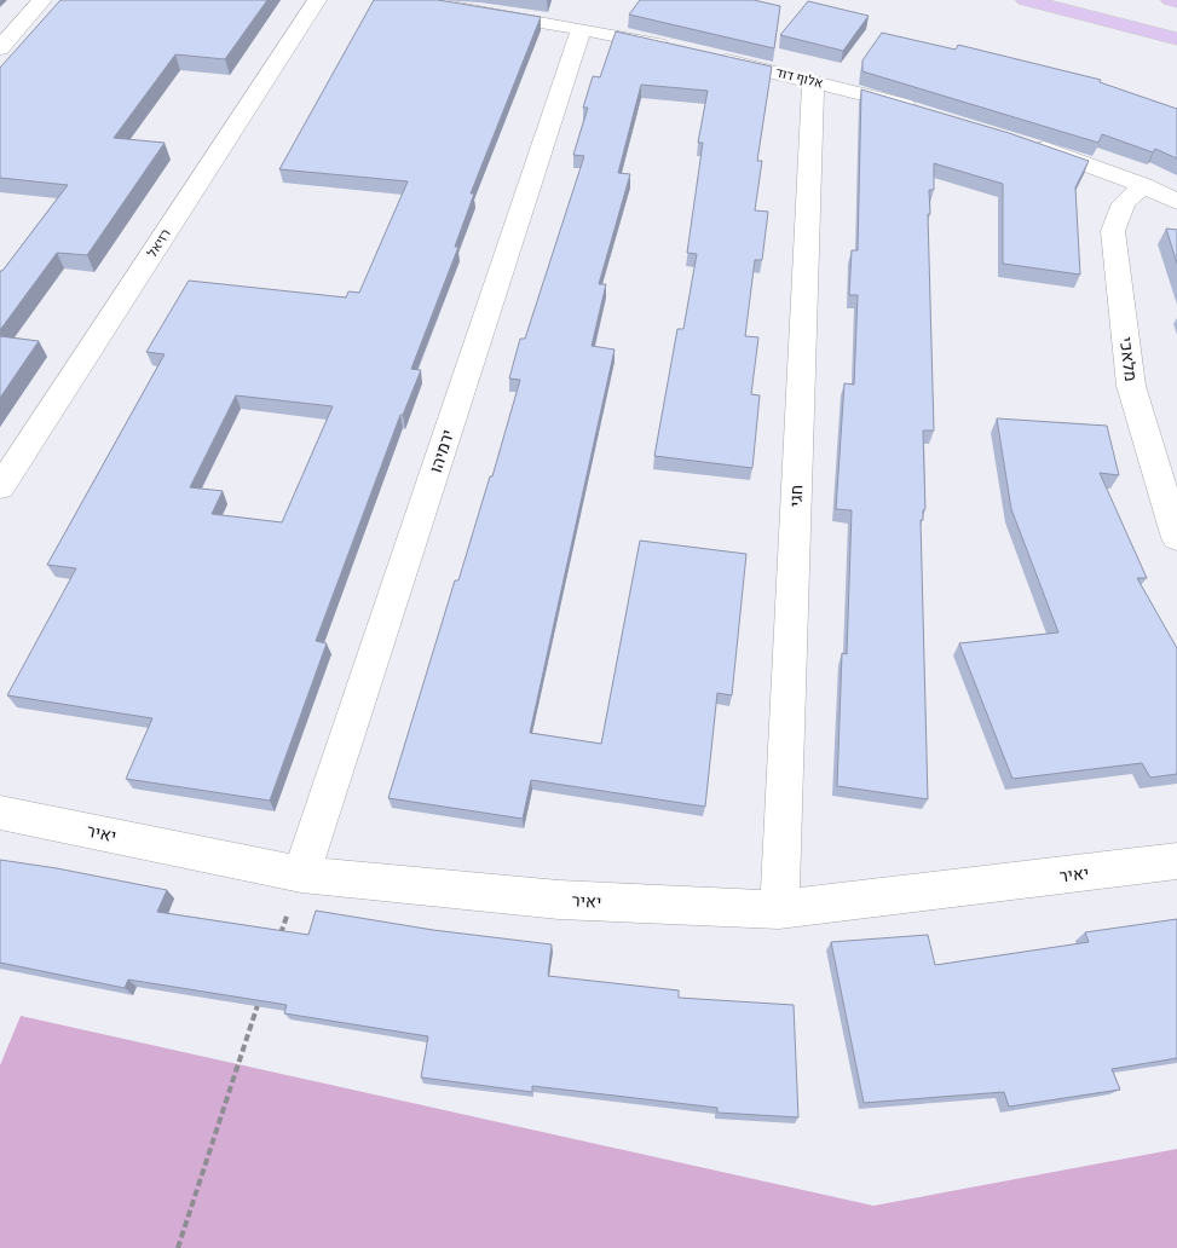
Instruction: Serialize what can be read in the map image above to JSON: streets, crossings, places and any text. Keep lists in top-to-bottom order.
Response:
{
  "streets": {
    "street": [
      "אלוף דוד",
      "רזיאל",
      "מלאכי",
      "ירמיהו",
      "חגי",
      "יאיר"
    ]
  },
  "crossings": [
    ["אלוף דוד", "חגי"],
    ["ירמיהו", "יאיר"],
    ["חגי", "יאיר"]
  ]
}
